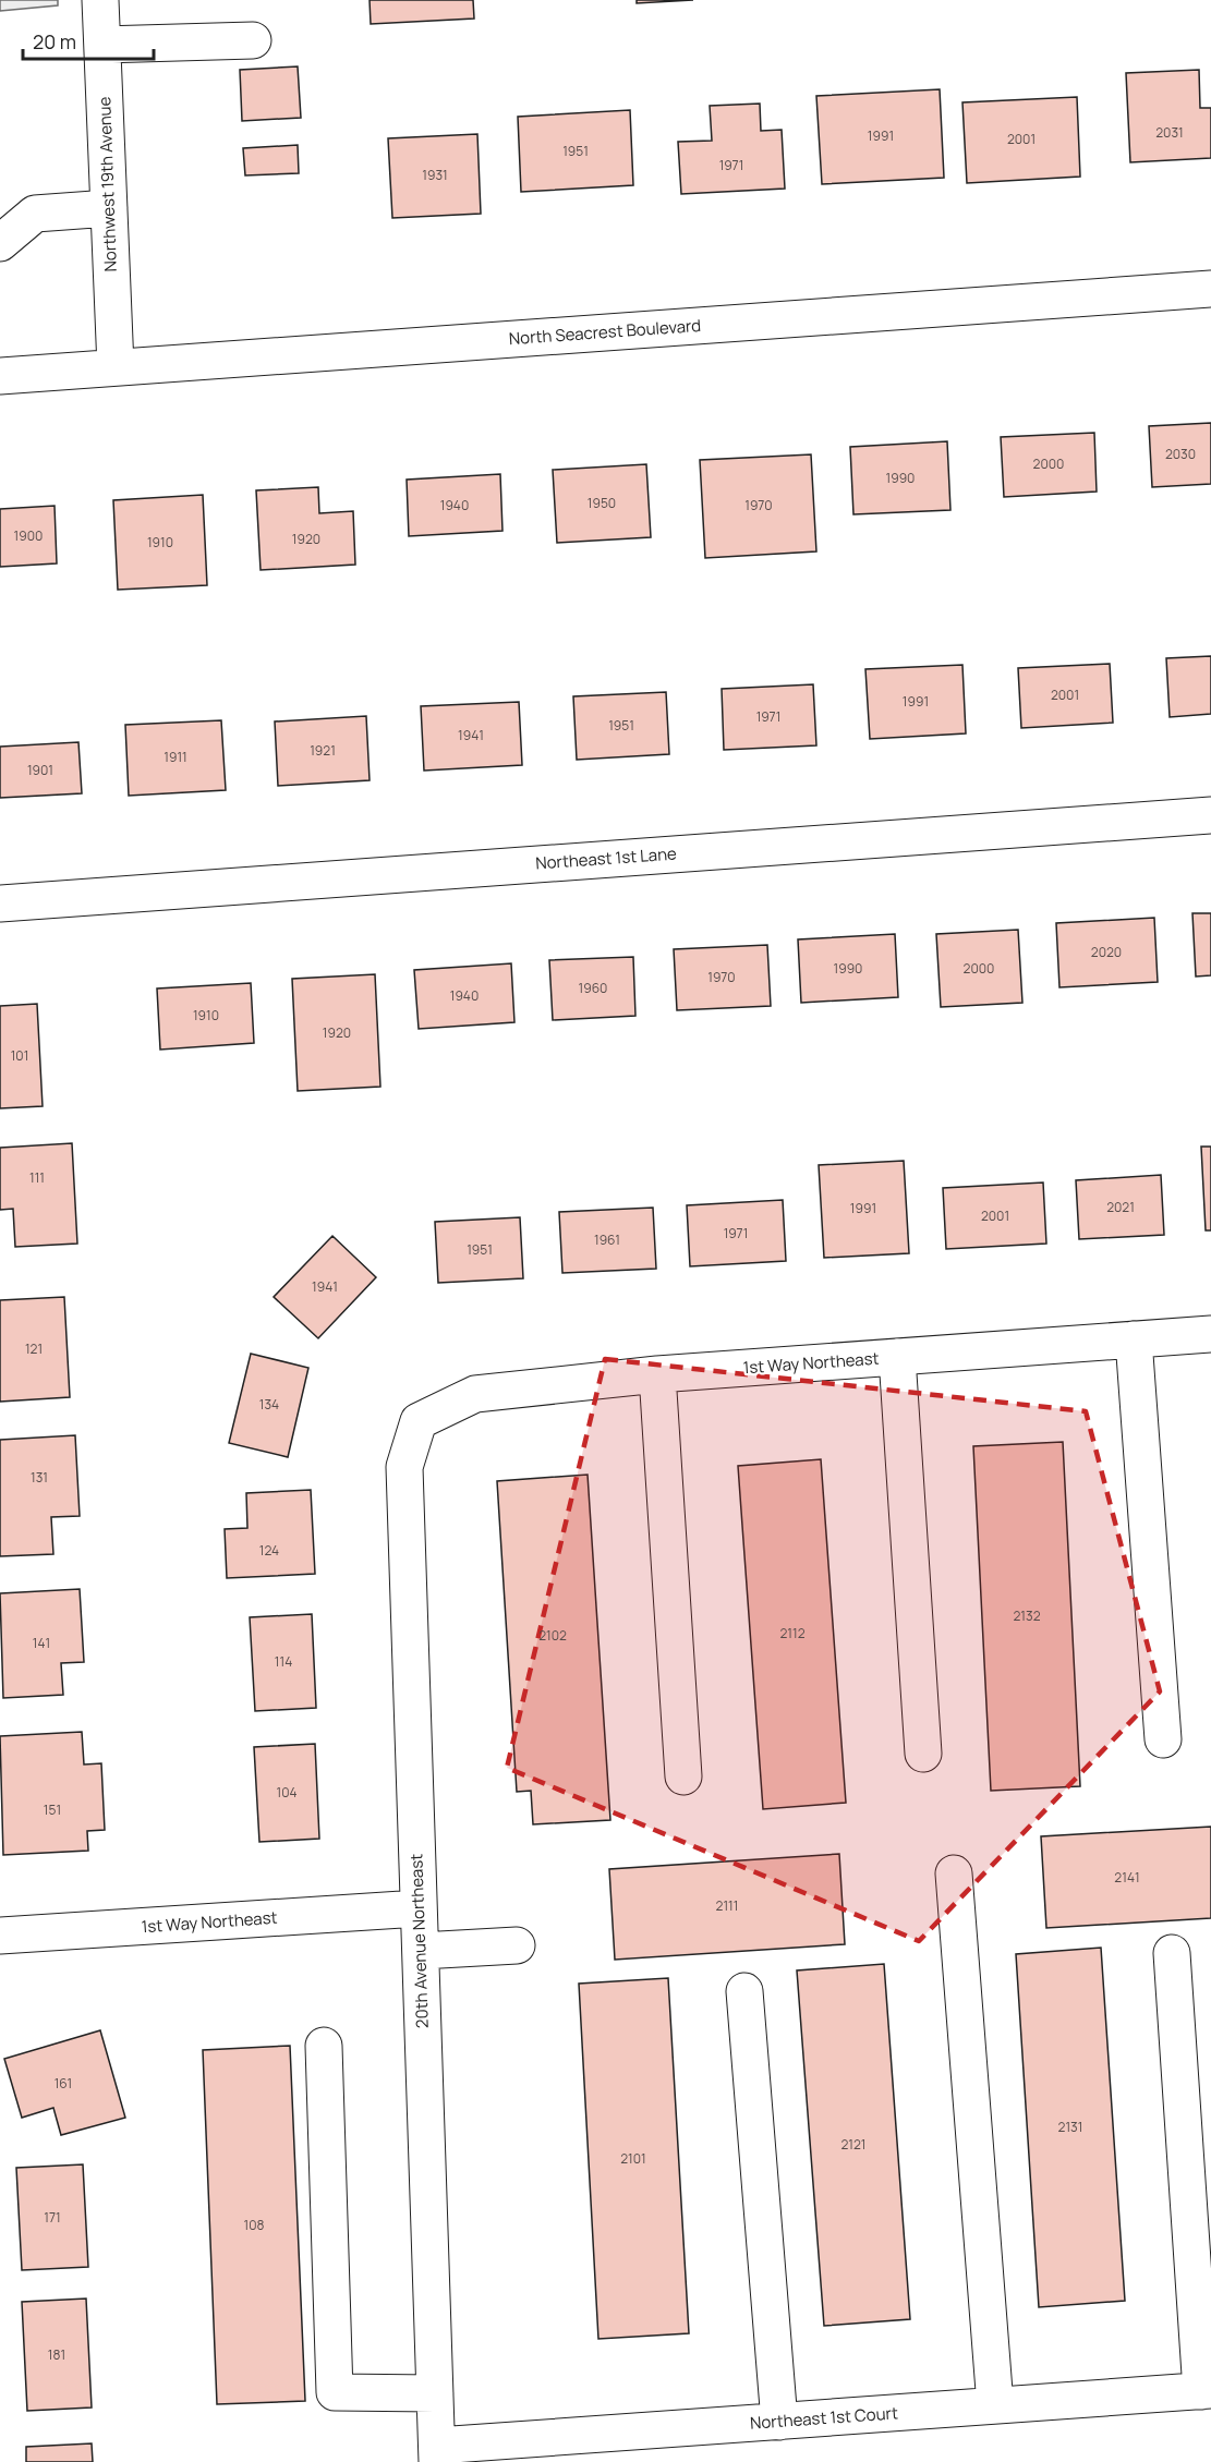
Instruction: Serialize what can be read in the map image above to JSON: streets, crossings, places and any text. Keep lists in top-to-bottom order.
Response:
{
  "streets": {
    "street": [
      "Northwest 19th Avenue",
      "North Seacrest Boulevard",
      "Northeast 1st Lane",
      "1st Way Northeast",
      "20th Avenue Northeast",
      "Northeast 1st Court"
    ]
  },
  "crossings": [
    ["Northwest 19th Avenue", "North Seacrest Boulevard"],
    ["1st Way Northeast", "20th Avenue Northeast"],
    ["20th Avenue Northeast", "Northeast 1st Court"]
  ],
  "house_numbers": [
    "2031",
    "1991",
    "2001",
    "1951",
    "1971",
    "1931",
    "2030",
    "2000",
    "1990",
    "1950",
    "1940",
    "1970",
    "1900",
    "1920",
    "1910",
    "2001",
    "1991",
    "1971",
    "1951",
    "1941",
    "1921",
    "1911",
    "1901",
    "2020",
    "1990",
    "2000",
    "1970",
    "1960",
    "1940",
    "1910",
    "1920",
    "101",
    "111",
    "2021",
    "1991",
    "2001",
    "1971",
    "1961",
    "1951",
    "1941",
    "121",
    "134",
    "131",
    "124",
    "2132",
    "2112",
    "2102",
    "141",
    "114",
    "104",
    "151",
    "2141",
    "2111",
    "161",
    "2131",
    "2121",
    "2101",
    "171",
    "108",
    "181"
  ],
  "scale_bar": "20 m"
}
